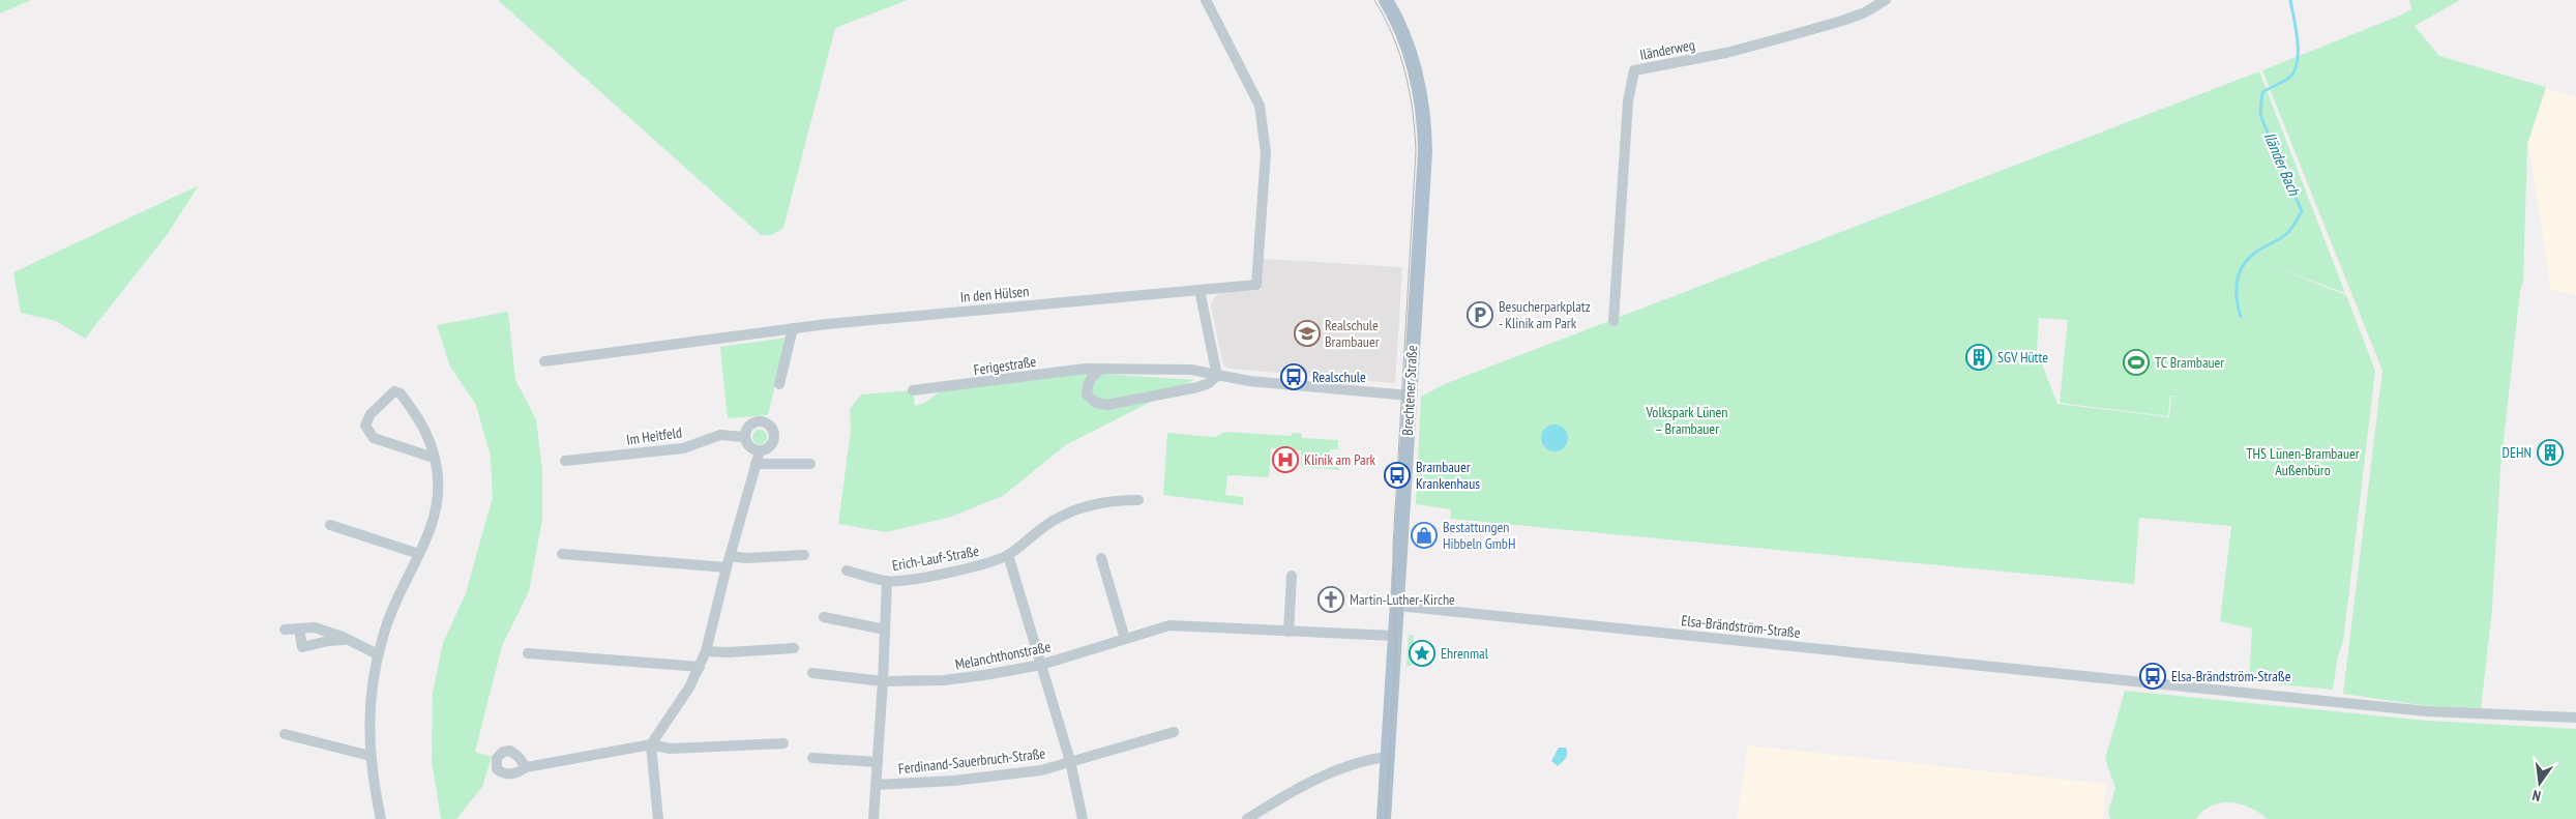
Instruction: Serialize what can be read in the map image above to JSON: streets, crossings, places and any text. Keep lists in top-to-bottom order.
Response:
{
  "streets": {
    "main road": ["Brechtener Straße"],
    "street": [
      "Iländerweg",
      "In den Hülsen",
      "Ferigestraße",
      "Im Heitfeld",
      "Erich-Lauf-Straße",
      "Elsa-Brändström-Straße",
      "Melanchthonstraße",
      "Ferdinand-Sauerbruch-Straße"
    ]
  },
  "crossings": [
    ["Ferigestraße", "Brechtener Straße"],
    ["Brechtener Straße", "Elsa-Brändström-Straße"],
    ["Brechtener Straße", "Melanchthonstraße"]
  ],
  "water": ["Iländer Bach"],
  "parks": ["Volkspark Lünen – Brambauer", "THS Lünen-Brambauer Außenbüro"],
  "places": {
    "parking": ["Besucherparkplatz - Klinik am Park"],
    "school or university": ["Realschule Brambauer"],
    "building": ["SGV Hütte", "DEHN"],
    "sports": ["TC Brambauer"],
    "bus stop": ["Realschule", "Brambauer Krankenhaus", "Elsa-Brändström-Straße"],
    "hospital": ["Klinik am Park"],
    "shop": ["Bestattungen Hibbeln GmbH"],
    "church": ["Martin-Luther-Kirche"],
    "place": ["Ehrenmal"]
  },
  "north": "bottom"
}
